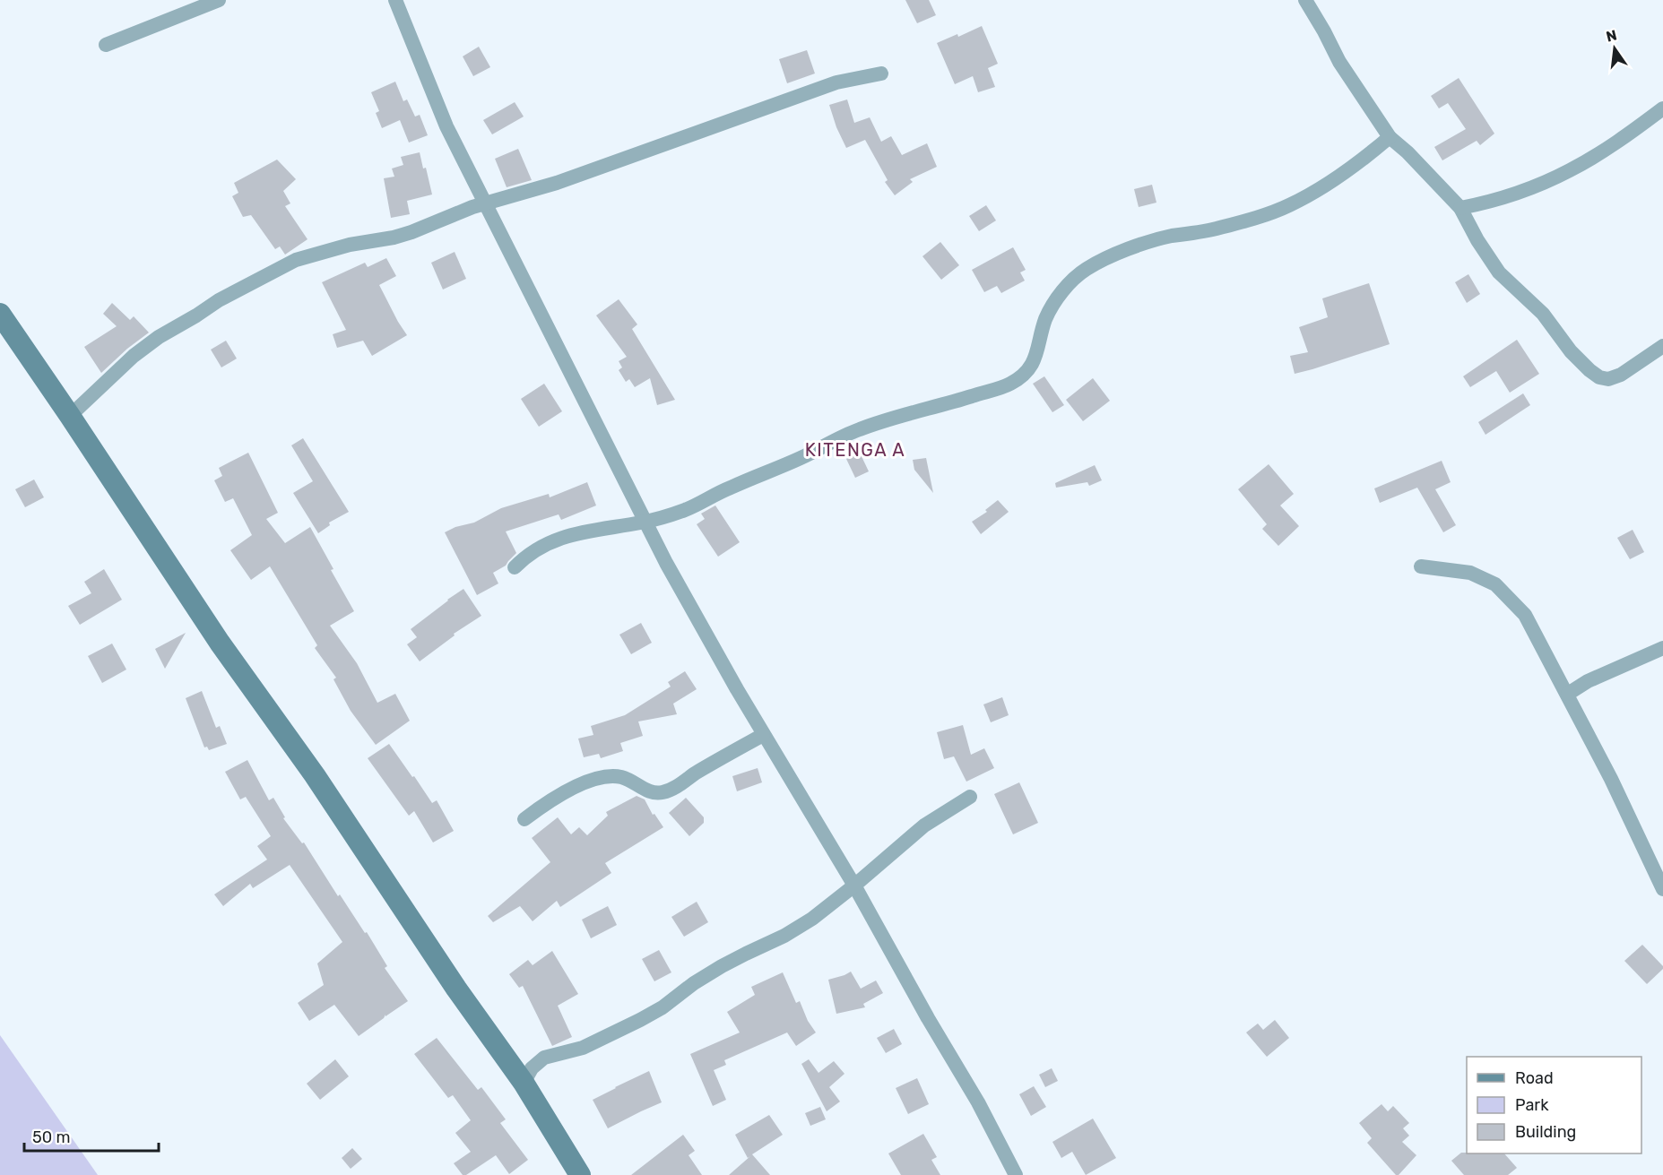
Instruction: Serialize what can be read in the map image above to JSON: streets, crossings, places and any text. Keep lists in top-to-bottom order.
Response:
{
  "districts": ["KITENGA A"],
  "legend": ["Road", "Park", "Building"],
  "scale_bar": "50 m",
  "north": "top"
}
